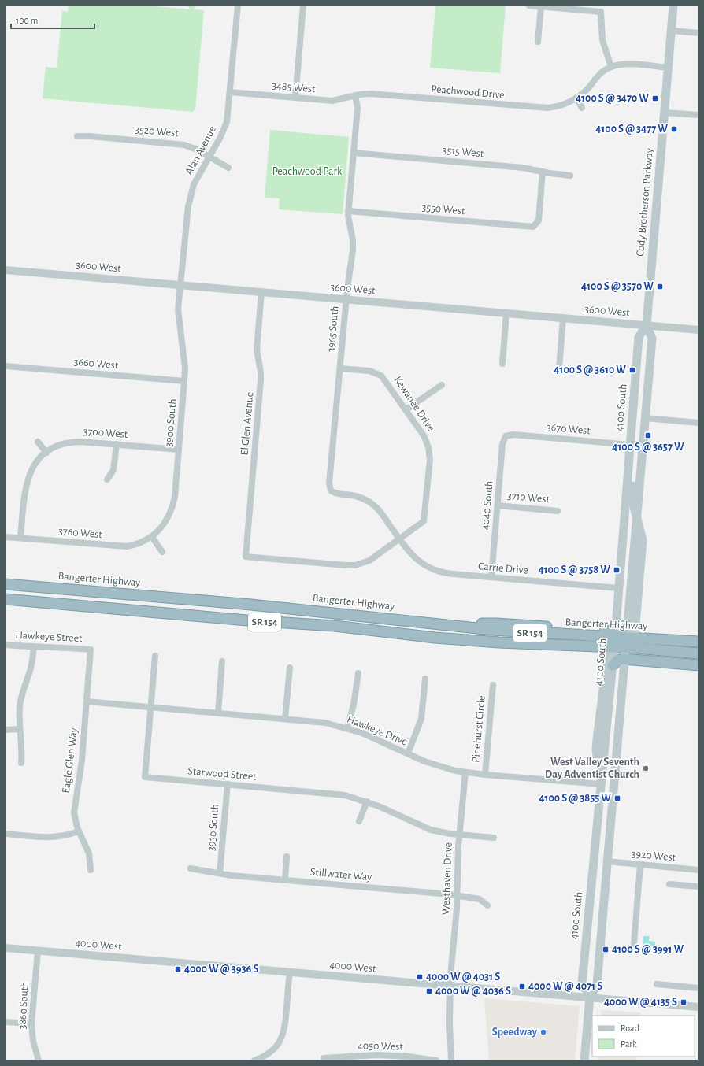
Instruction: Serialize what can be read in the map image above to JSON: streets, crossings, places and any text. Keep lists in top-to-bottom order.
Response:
{
  "streets": {
    "highway": ["Bangerter Highway", "SR 154"],
    "main road": ["Cody Brotherson Parkway", "4100 South"],
    "street": [
      "3485 West",
      "Peachwood Drive",
      "3520 West",
      "Alan Avenue",
      "3515 West",
      "3550 West",
      "3600 West",
      "3965 South",
      "3660 West",
      "Kewanee Drive",
      "3900 South",
      "El Glen Avenue",
      "3670 West",
      "3700 West",
      "3710 West",
      "4040 South",
      "3760 West",
      "Carrie Drive",
      "Hawkeye Street",
      "Pinehurst Circle",
      "Hawkeye Drive",
      "Eagle Glen Way",
      "Starwood Street",
      "3930 South",
      "3920 West",
      "Stillwater Way",
      "Westhaven Drive",
      "4000 West",
      "3860 South",
      "4050 West"
    ]
  },
  "crossings": [
    ["3485 West", "Peachwood Drive"],
    ["3485 West", "Alan Avenue"],
    ["3485 West", "3965 South"],
    ["Peachwood Drive", "Cody Brotherson Parkway"],
    ["Peachwood Drive", "3965 South"],
    ["3520 West", "Alan Avenue"],
    ["Alan Avenue", "3600 West"],
    ["Alan Avenue", "3900 South"],
    ["3515 West", "3550 West"],
    ["3515 West", "3965 South"],
    ["Cody Brotherson Parkway", "3600 West"],
    ["Cody Brotherson Parkway", "4100 South"],
    ["3550 West", "3965 South"],
    ["3600 West", "3965 South"],
    ["3600 West", "4100 South"],
    ["3600 West", "3900 South"],
    ["3600 West", "El Glen Avenue"],
    ["3965 South", "Kewanee Drive"],
    ["3965 South", "Carrie Drive"],
    ["3660 West", "3900 South"],
    ["Kewanee Drive", "El Glen Avenue"],
    ["Kewanee Drive", "Carrie Drive"],
    ["4100 South", "3670 West"],
    ["4100 South", "Carrie Drive"],
    ["4100 South", "Bangerter Highway"],
    ["4100 South", "Hawkeye Drive"],
    ["4100 South", "3920 West"],
    ["4100 South", "4000 West"],
    ["3900 South", "3700 West"],
    ["3900 South", "3760 West"],
    ["3670 West", "4040 South"],
    ["3700 West", "3760 West"],
    ["3710 West", "4040 South"],
    ["4040 South", "Carrie Drive"],
    ["Hawkeye Street", "Eagle Glen Way"],
    ["Pinehurst Circle", "Hawkeye Drive"],
    ["Hawkeye Drive", "Eagle Glen Way"],
    ["Hawkeye Drive", "Starwood Street"],
    ["Hawkeye Drive", "Westhaven Drive"],
    ["Starwood Street", "3930 South"],
    ["Starwood Street", "Westhaven Drive"],
    ["3930 South", "Stillwater Way"],
    ["Stillwater Way", "Westhaven Drive"],
    ["Westhaven Drive", "4000 West"],
    ["4000 West", "3860 South"]
  ],
  "parks": ["Peachwood Park"],
  "places": {
    "transit": [
      "4100 S @ 3470 W",
      "4100 S @ 3477 W",
      "4100 S @ 3570 W",
      "4100 S @ 3610 W",
      "4100 S @ 3657 W",
      "4100 S @ 3758 W",
      "4100 S @ 3855 W",
      "4100 S @ 3991 W",
      "4000 W @ 3936 S",
      "4000 W @ 4031 S",
      "4000 W @ 4071 S",
      "4000 W @ 4036 S",
      "4000 W @ 4135 S"
    ],
    "other": ["West Valley Seventh Day Adventist Church", "Speedway"]
  },
  "legend": ["Road", "Park"],
  "scale_bar": "100 m"
}
